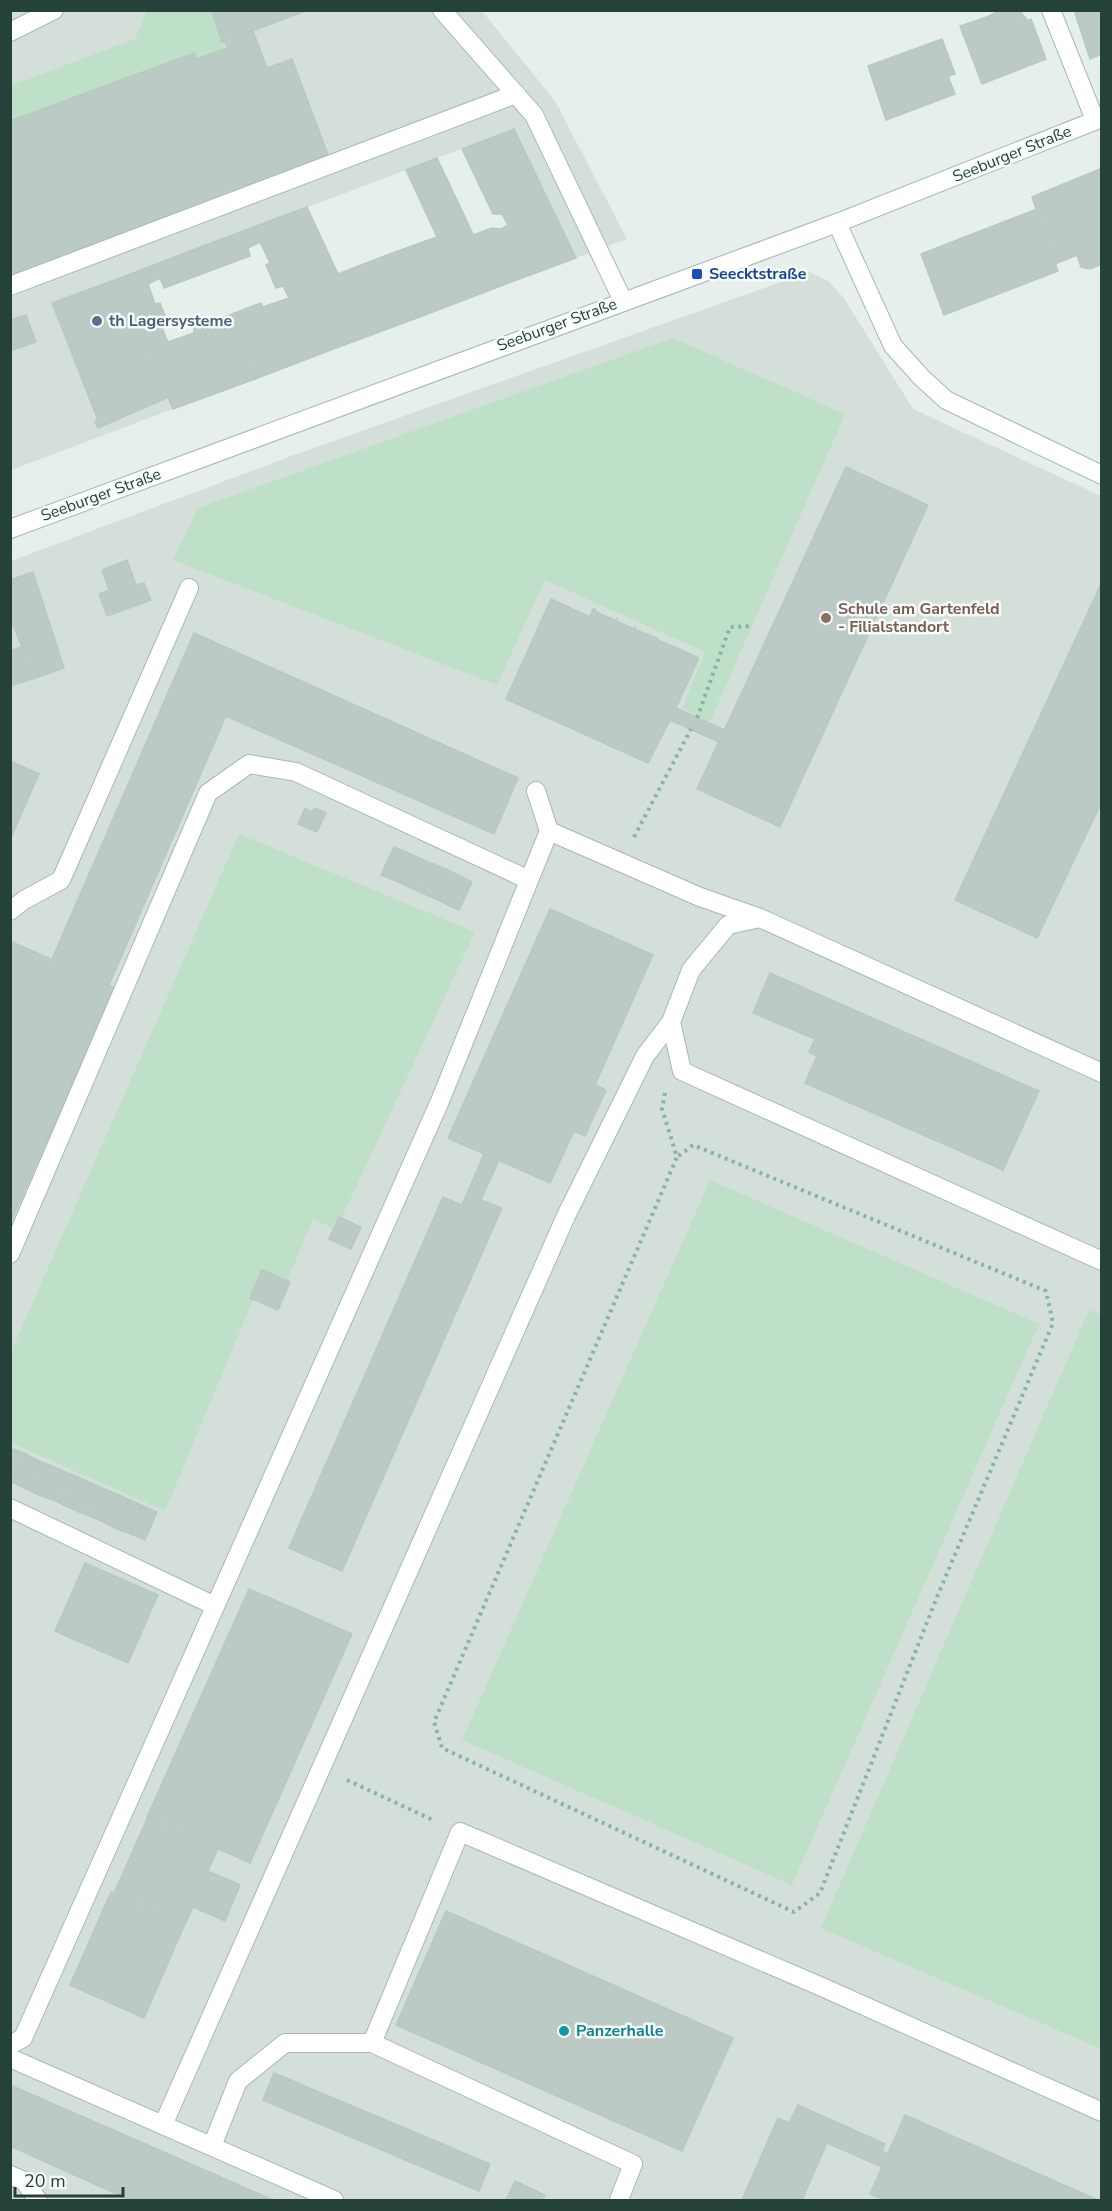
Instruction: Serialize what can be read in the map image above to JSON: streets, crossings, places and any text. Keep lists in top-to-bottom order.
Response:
{
  "streets": {
    "street": ["Seeburger Straße"]
  },
  "places": {
    "transit": ["Seecktstraße"],
    "other": ["th Lagersysteme", "Schule am Gartenfeld - Filialstandort", "Panzerhalle"]
  },
  "scale_bar": "20 m"
}
